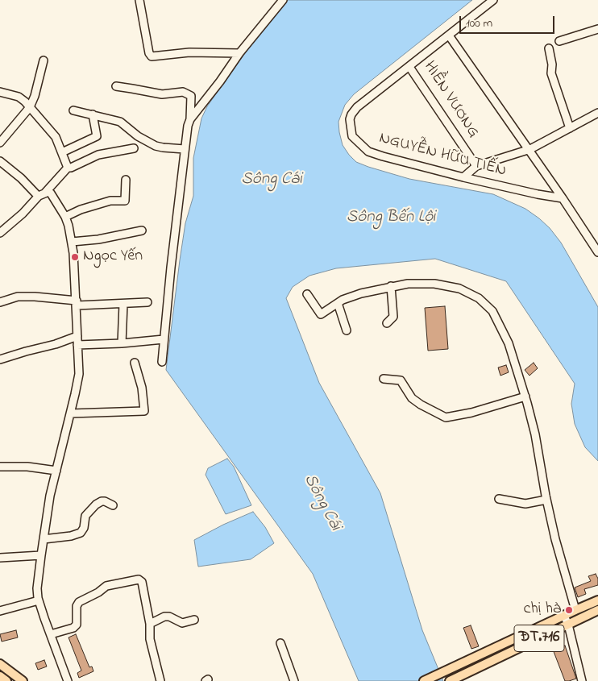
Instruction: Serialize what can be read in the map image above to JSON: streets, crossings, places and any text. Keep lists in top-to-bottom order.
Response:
{
  "streets": {
    "main road": ["ĐT.716"],
    "street": ["HIỀN VƯƠNG", "NGUYỄN HỮU TIẾN"]
  },
  "crossings": [
    ["HIỀN VƯƠNG", "NGUYỄN HỮU TIẾN"]
  ],
  "water": ["Sông Cái", "Sông Bến Lội"],
  "places": ["Ngọc Yến", "chị hà"],
  "scale_bar": "100 m"
}
